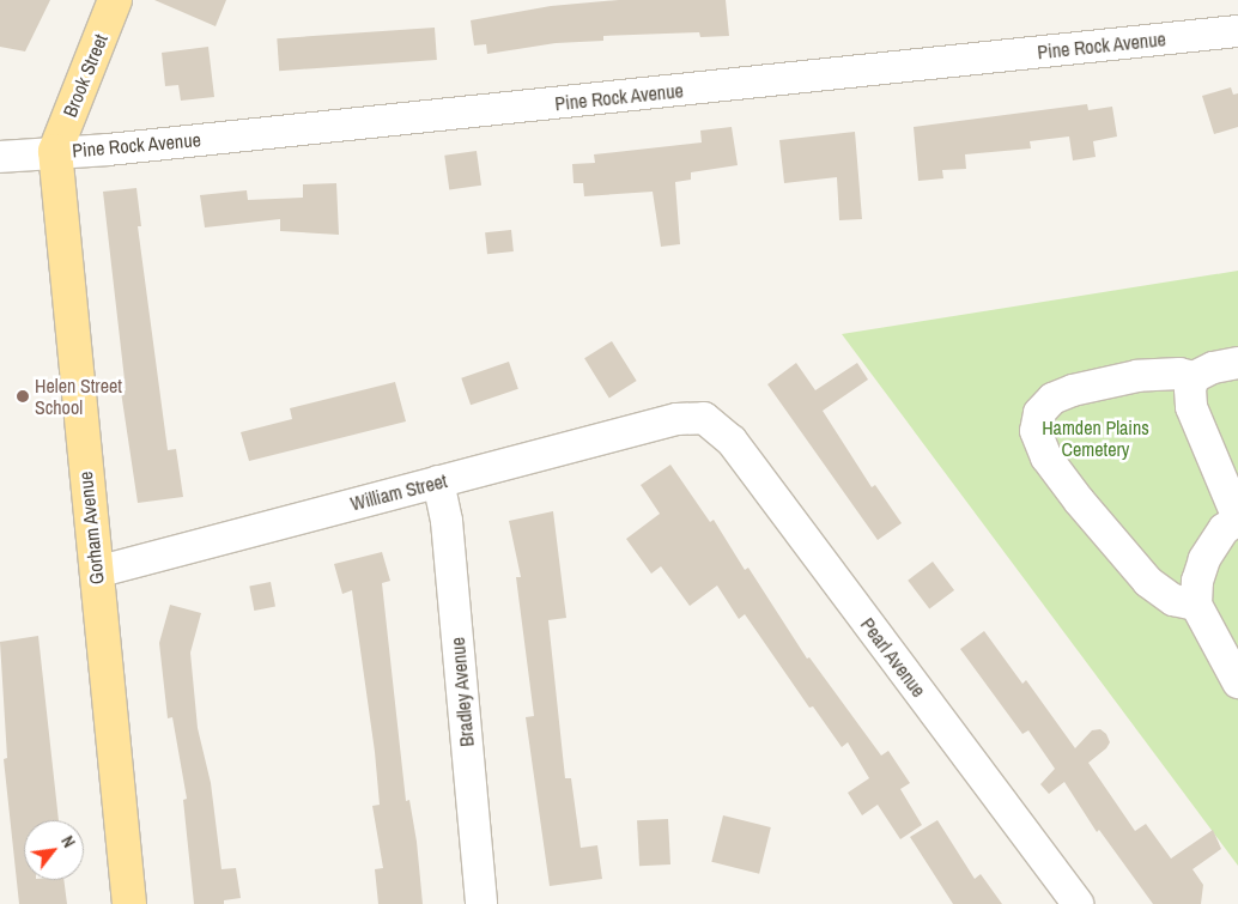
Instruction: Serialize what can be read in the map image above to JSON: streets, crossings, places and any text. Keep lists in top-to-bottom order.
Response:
{
  "streets": {
    "main road": ["Brook Street", "Gorham Avenue"],
    "street": [
      "Pine Rock Avenue",
      "William Street",
      "Pearl Avenue",
      "Bradley Avenue"
    ]
  },
  "crossings": [
    ["Pine Rock Avenue", "Brook Street"],
    ["Pine Rock Avenue", "Gorham Avenue"],
    ["Brook Street", "Gorham Avenue"],
    ["William Street", "Gorham Avenue"],
    ["William Street", "Pearl Avenue"],
    ["William Street", "Bradley Avenue"]
  ],
  "parks": ["Hamden Plains Cemetery"],
  "places": ["Helen Street School"],
  "north": "top right"
}
